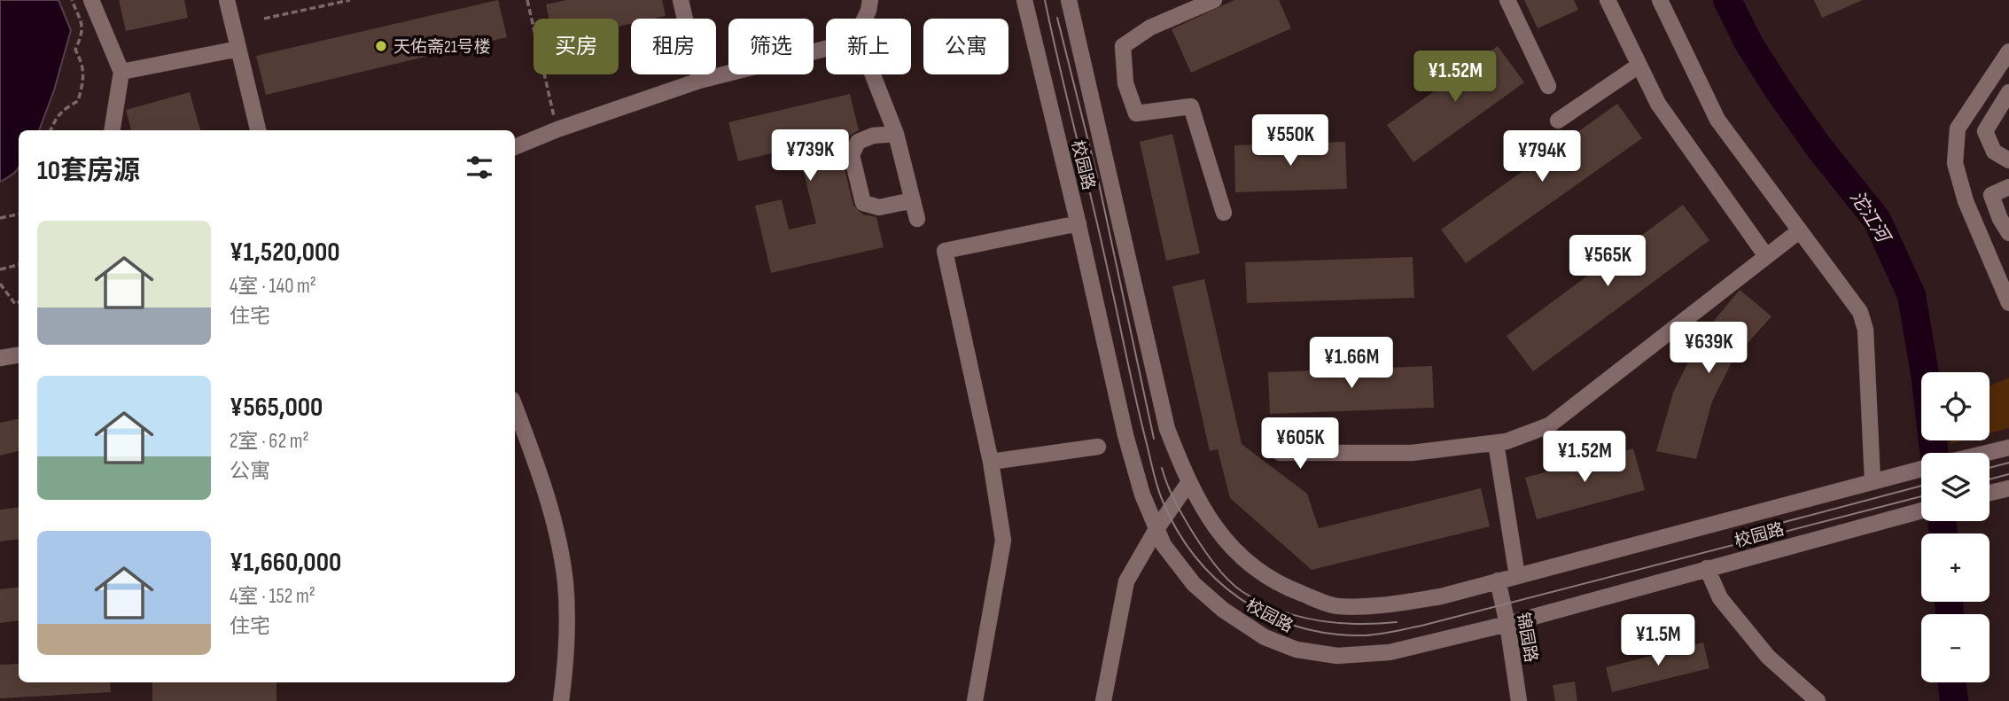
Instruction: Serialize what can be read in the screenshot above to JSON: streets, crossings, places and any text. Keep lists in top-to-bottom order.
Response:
{
  "streets": {
    "street": ["校园路", "锦园路"]
  },
  "crossings": [
    ["校园路", "锦园路"]
  ],
  "water": ["沱江河"],
  "places": ["天佑斋21号楼"],
  "page": {
    "chip": [
      "买房",
      "租房",
      "筛选",
      "新上",
      "公寓"
    ],
    "price": [
      "¥1.52M",
      "¥550K",
      "¥739K",
      "¥794K",
      "¥565K",
      "¥639K",
      "¥1.66M",
      "¥605K",
      "¥1.52M",
      "¥1.5M"
    ],
    "heading": "10套房源",
    "list": [
      {
        "name": "¥1,520,000",
        "note": "4室 · 140 m² · 住宅"
      },
      {
        "name": "¥565,000",
        "note": "2室 · 62 m² · 公寓"
      },
      {
        "name": "¥1,660,000",
        "note": "4室 · 152 m² · 住宅"
      }
    ],
    "map_buttons": ["+", "−"]
  }
}
